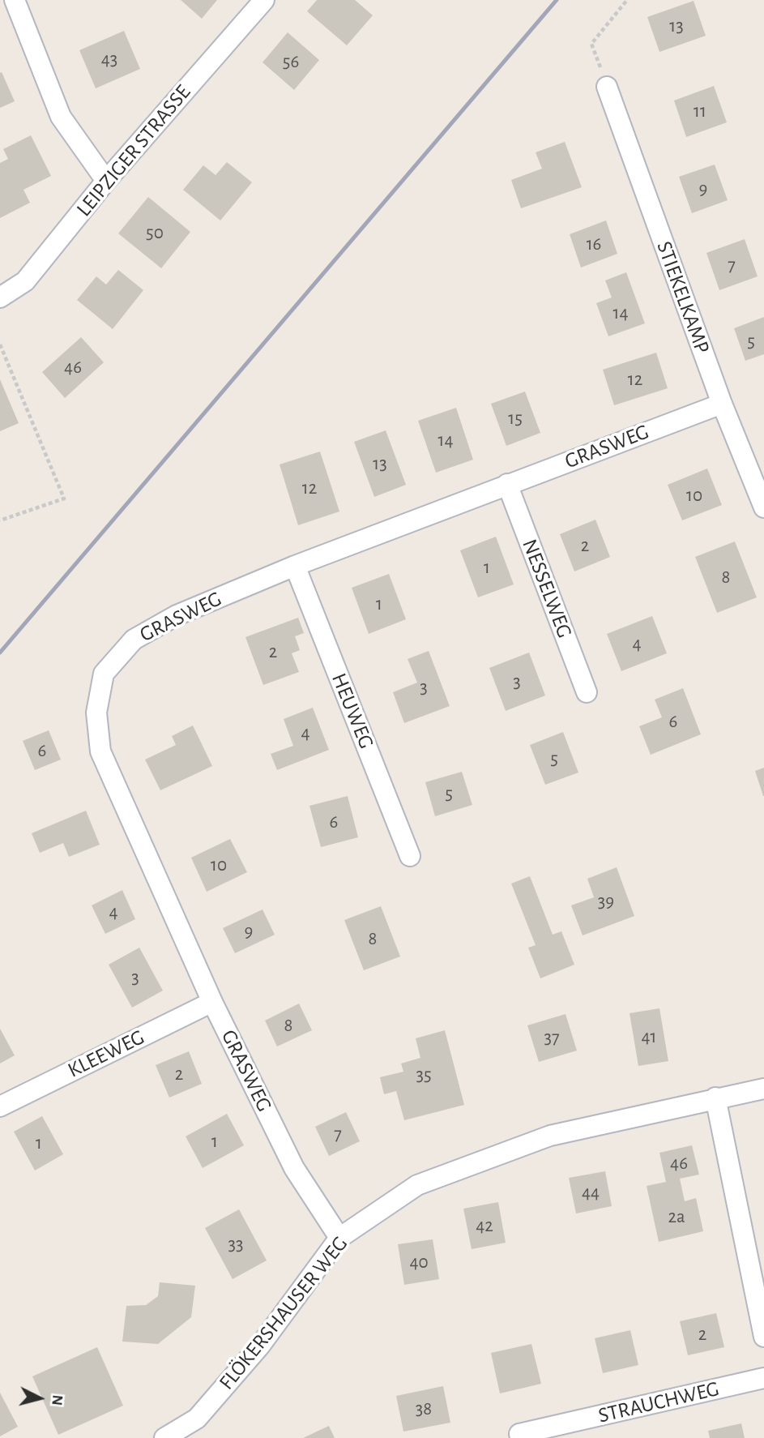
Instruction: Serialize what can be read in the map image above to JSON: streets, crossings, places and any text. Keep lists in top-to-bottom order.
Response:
{
  "streets": {
    "street": [
      "LEIPZIGER STRASSE",
      "STIEKELKAMP",
      "GRASWEG",
      "NESSELWEG",
      "HEUWEG",
      "KLEEWEG",
      "FLÖKERSHAUSER WEG",
      "STRAUCHWEG"
    ]
  },
  "crossings": [
    ["STIEKELKAMP", "GRASWEG"],
    ["GRASWEG", "NESSELWEG"],
    ["GRASWEG", "HEUWEG"],
    ["GRASWEG", "KLEEWEG"],
    ["GRASWEG", "FLÖKERSHAUSER WEG"]
  ],
  "house_numbers": [
    "13",
    "43",
    "56",
    "11",
    "9",
    "50",
    "16",
    "7",
    "14",
    "5",
    "46",
    "12",
    "15",
    "14",
    "13",
    "12",
    "10",
    "2",
    "1",
    "8",
    "1",
    "4",
    "2",
    "3",
    "3",
    "6",
    "4",
    "6",
    "5",
    "5",
    "6",
    "10",
    "39",
    "4",
    "9",
    "8",
    "3",
    "8",
    "41",
    "37",
    "2",
    "35",
    "7",
    "1",
    "1",
    "46",
    "44",
    "2a",
    "42",
    "33",
    "40",
    "2",
    "38"
  ],
  "north": "right"
}
